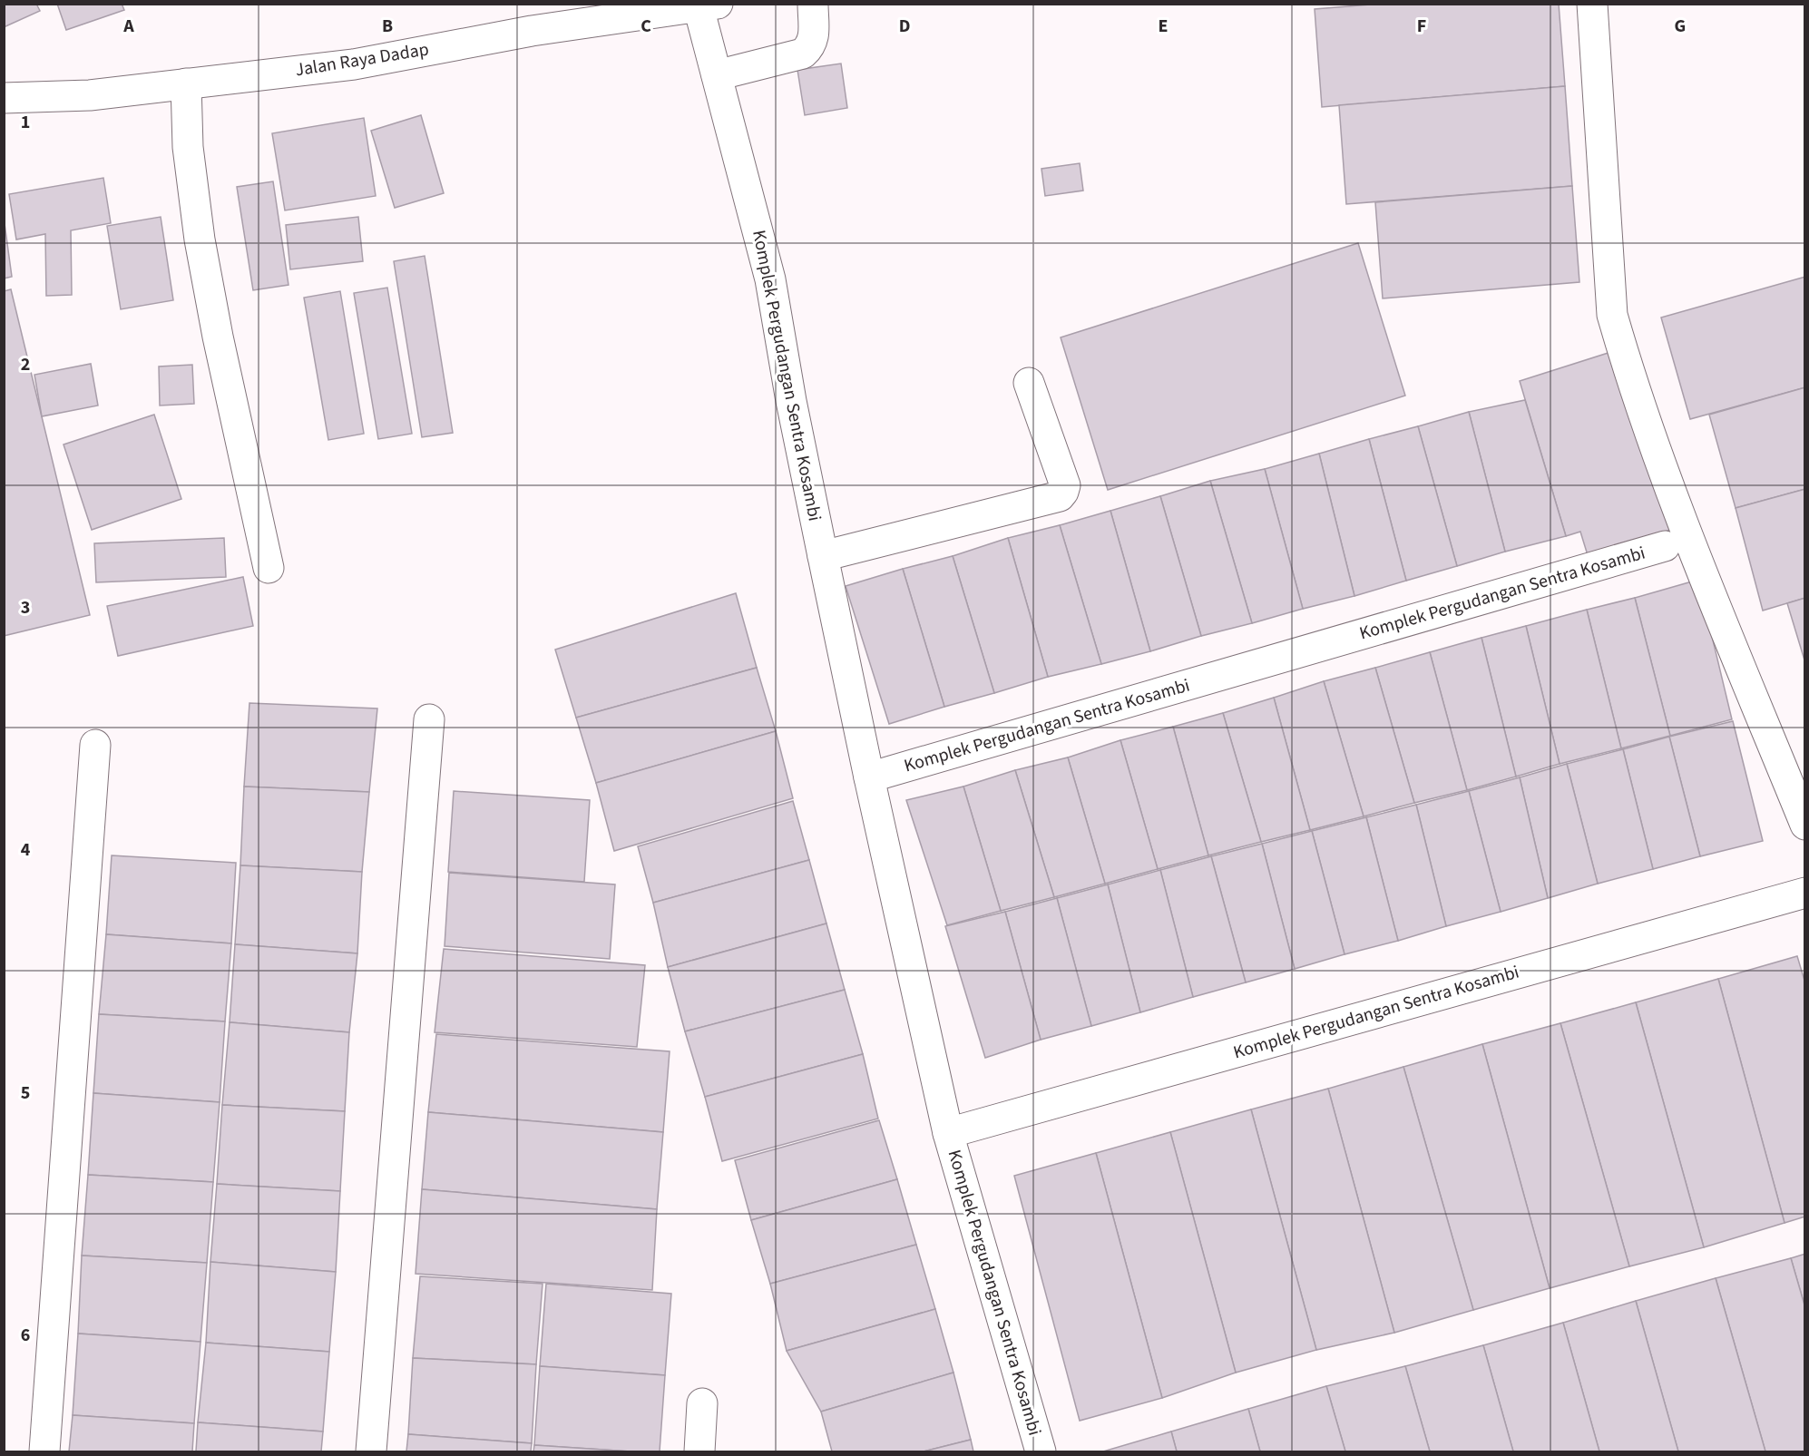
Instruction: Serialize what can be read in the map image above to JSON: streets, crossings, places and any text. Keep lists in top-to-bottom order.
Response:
{
  "streets": {
    "street": ["Jalan Raya Dadap", "Komplek Pergudangan Sentra Kosambi"]
  },
  "crossings": [
    ["Jalan Raya Dadap", "Komplek Pergudangan Sentra Kosambi"]
  ],
  "grid": {
    "columns": [
      "A",
      "B",
      "C",
      "D",
      "E",
      "F",
      "G"
    ],
    "rows": [
      "1",
      "2",
      "3",
      "4",
      "5",
      "6"
    ]
  }
}
